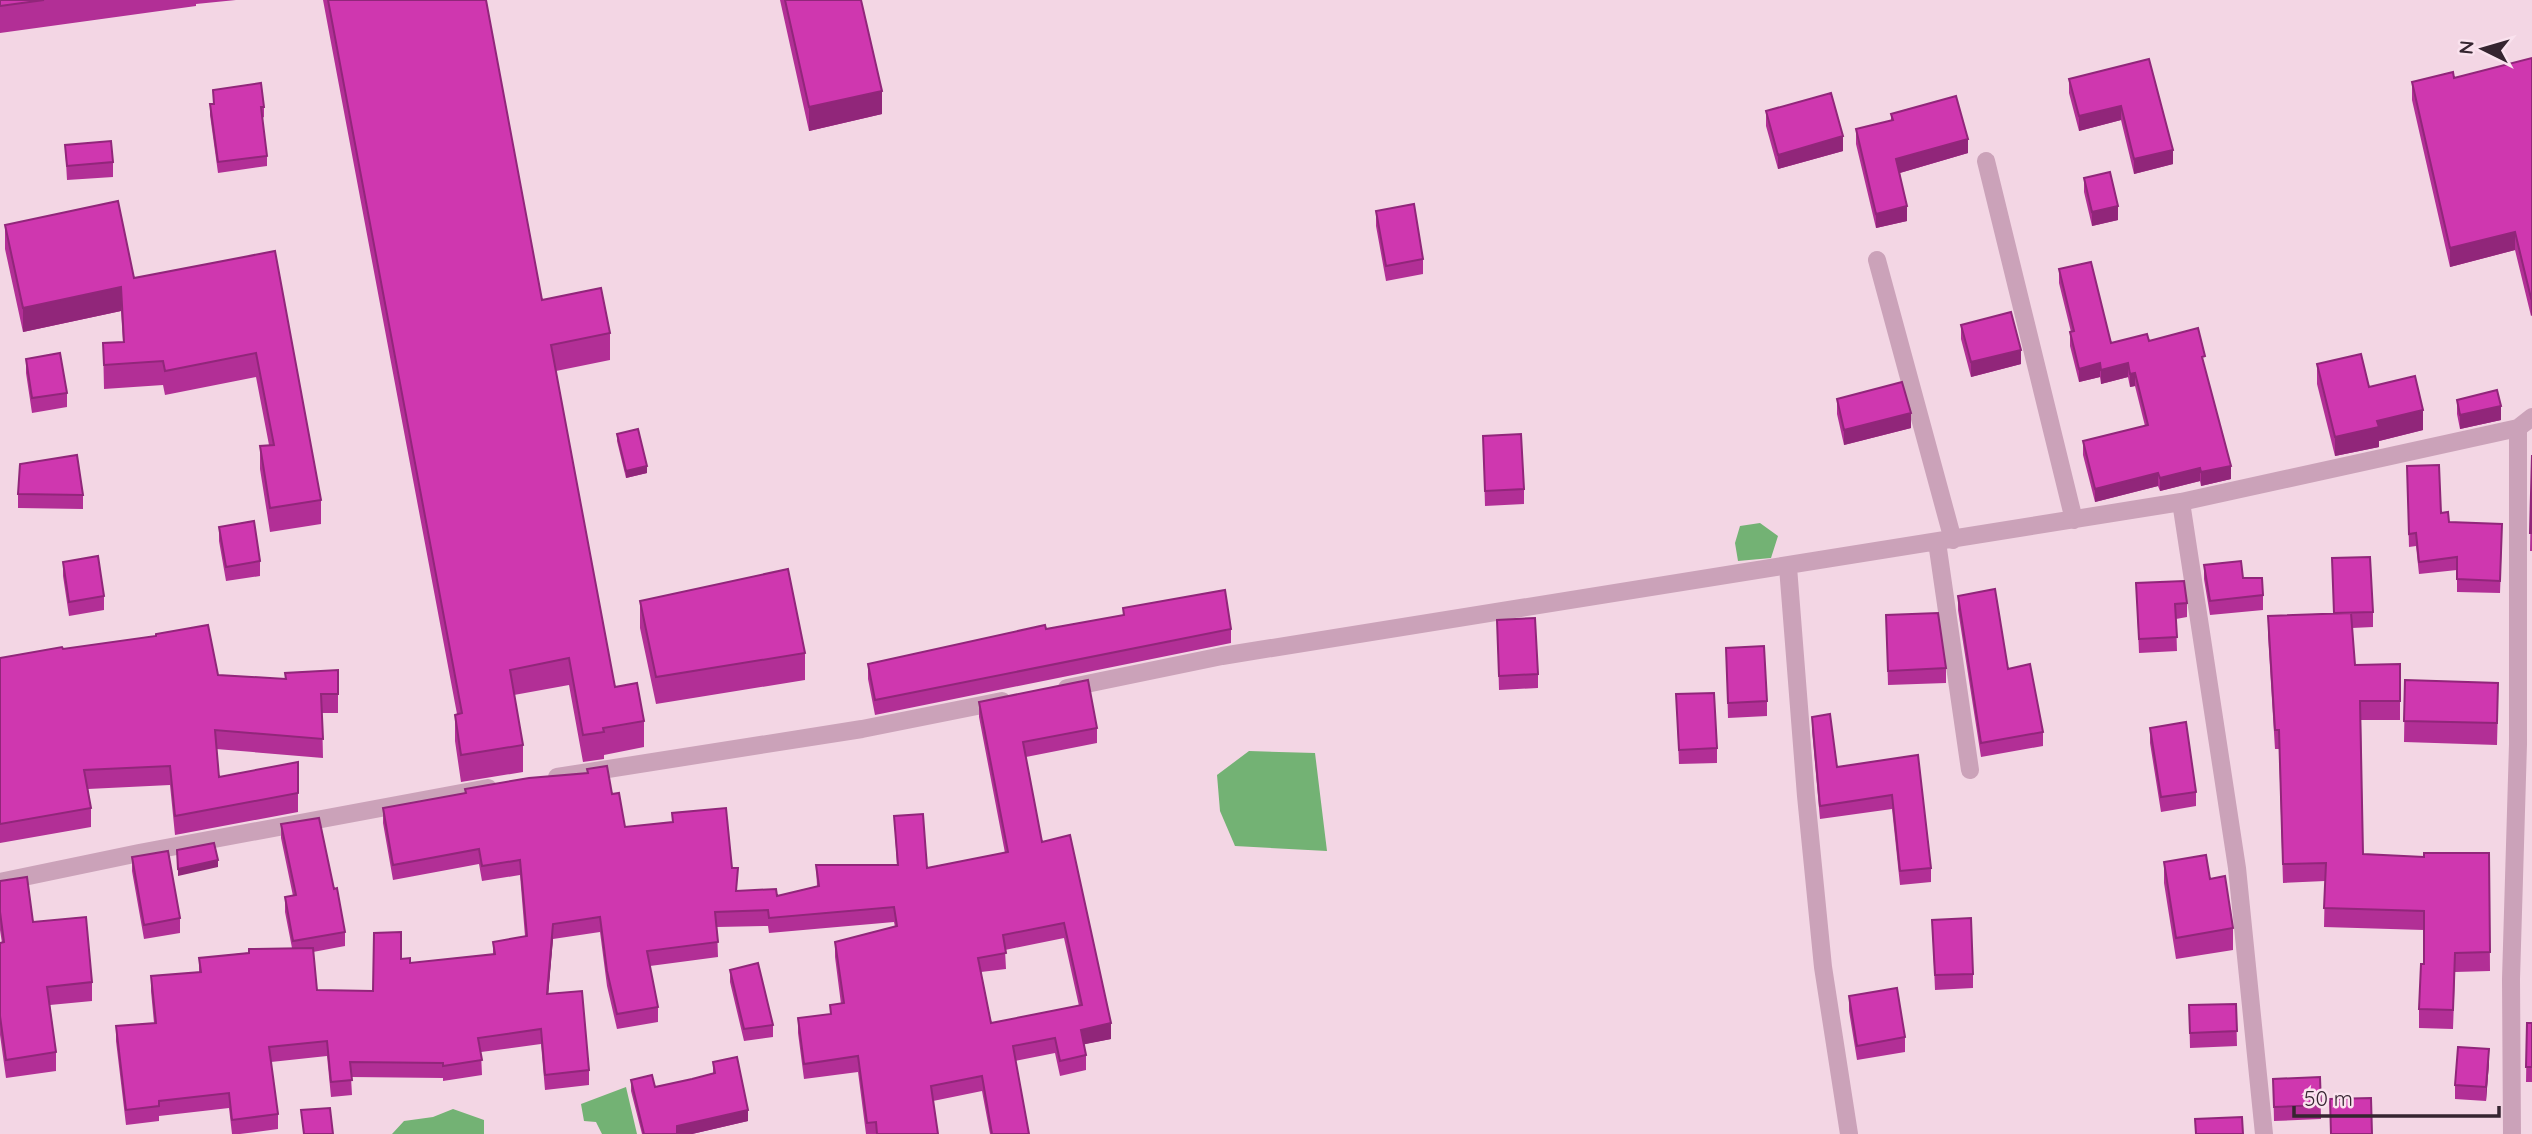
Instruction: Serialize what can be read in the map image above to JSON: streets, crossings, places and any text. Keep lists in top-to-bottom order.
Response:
{
  "scale_bar": "50 m",
  "north": "left"
}
